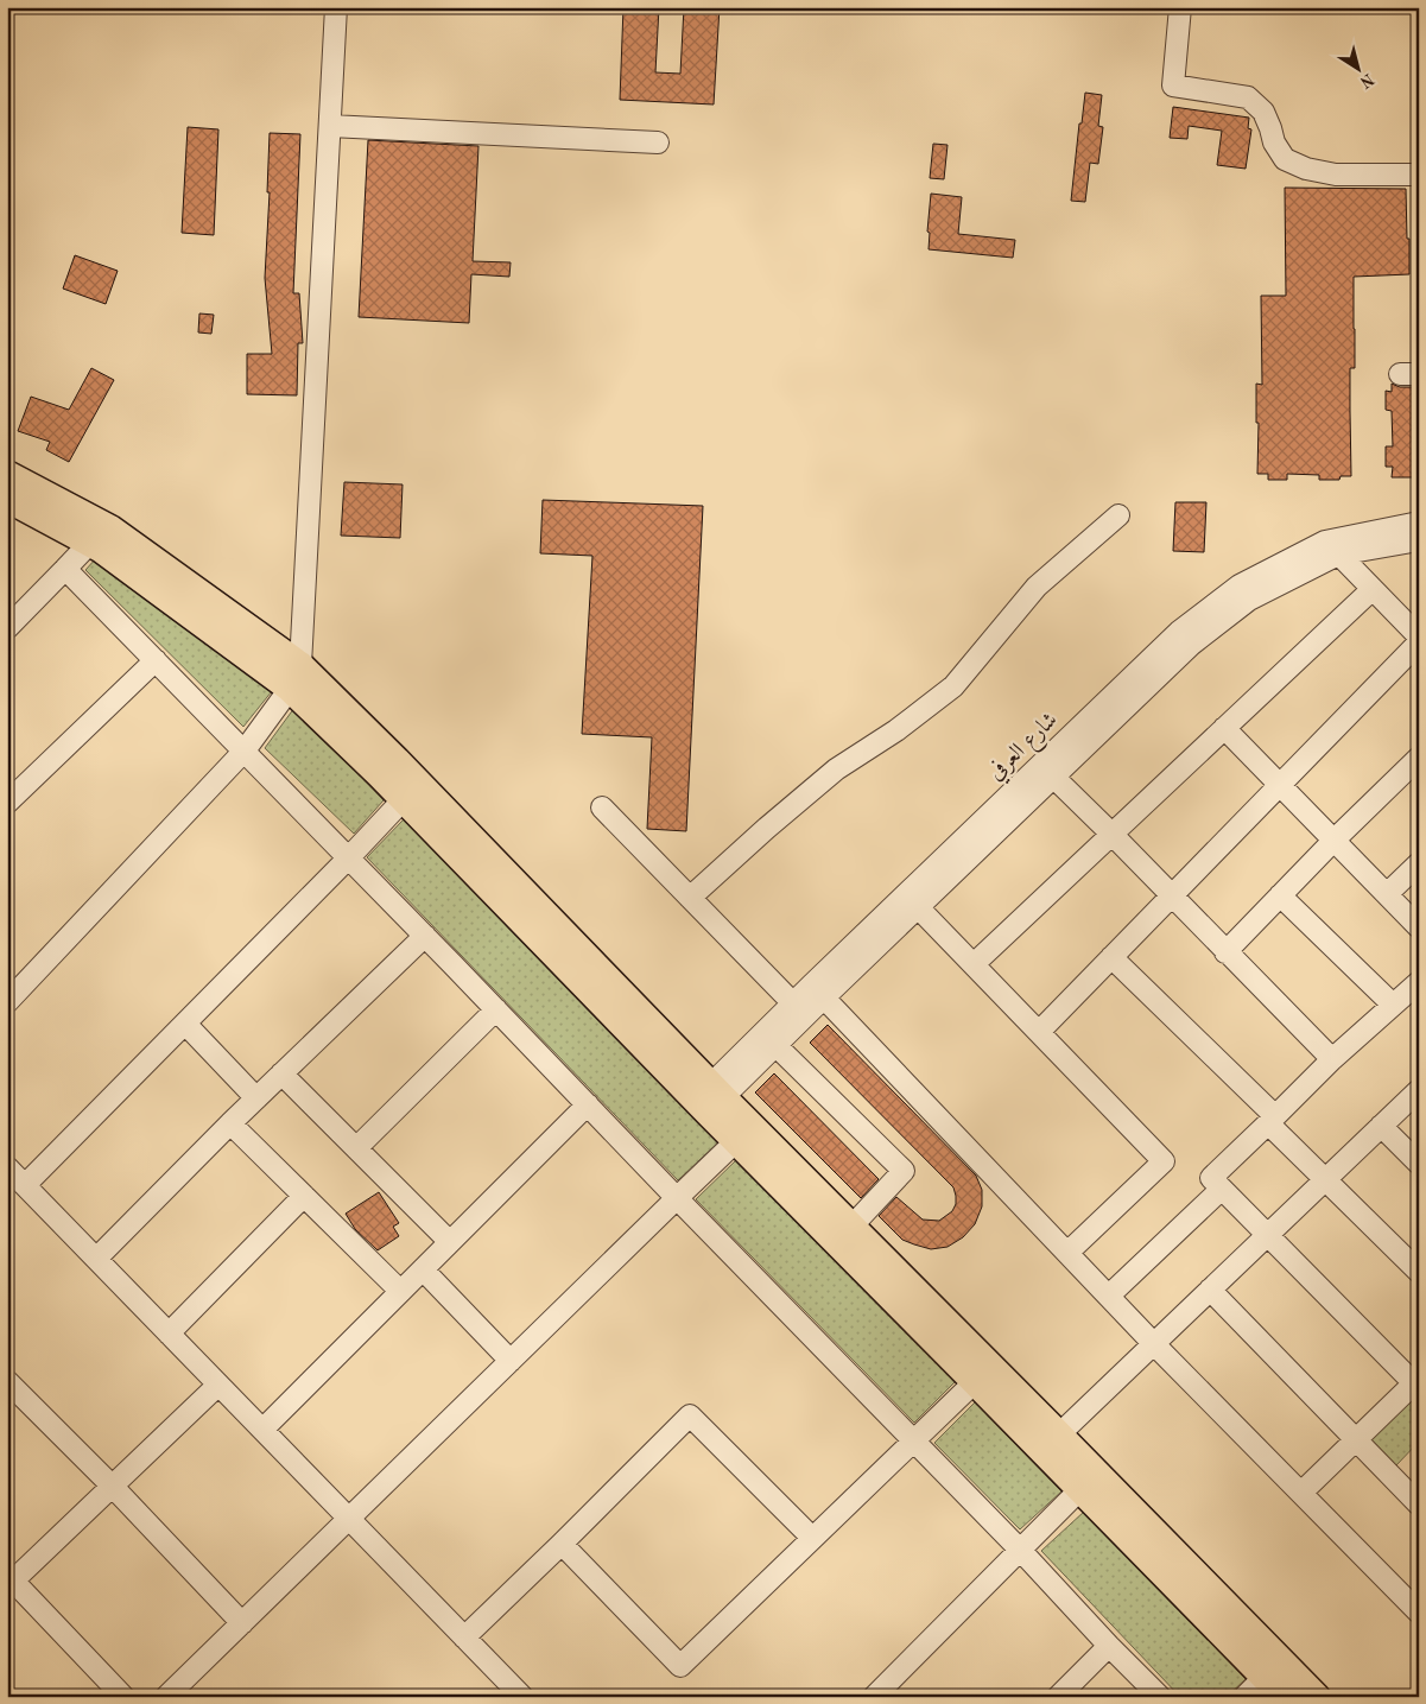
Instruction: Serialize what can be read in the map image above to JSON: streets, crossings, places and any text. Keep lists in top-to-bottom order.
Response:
{
  "streets": {
    "street": ["شارع العرفي"]
  },
  "north": "bottom right"
}
